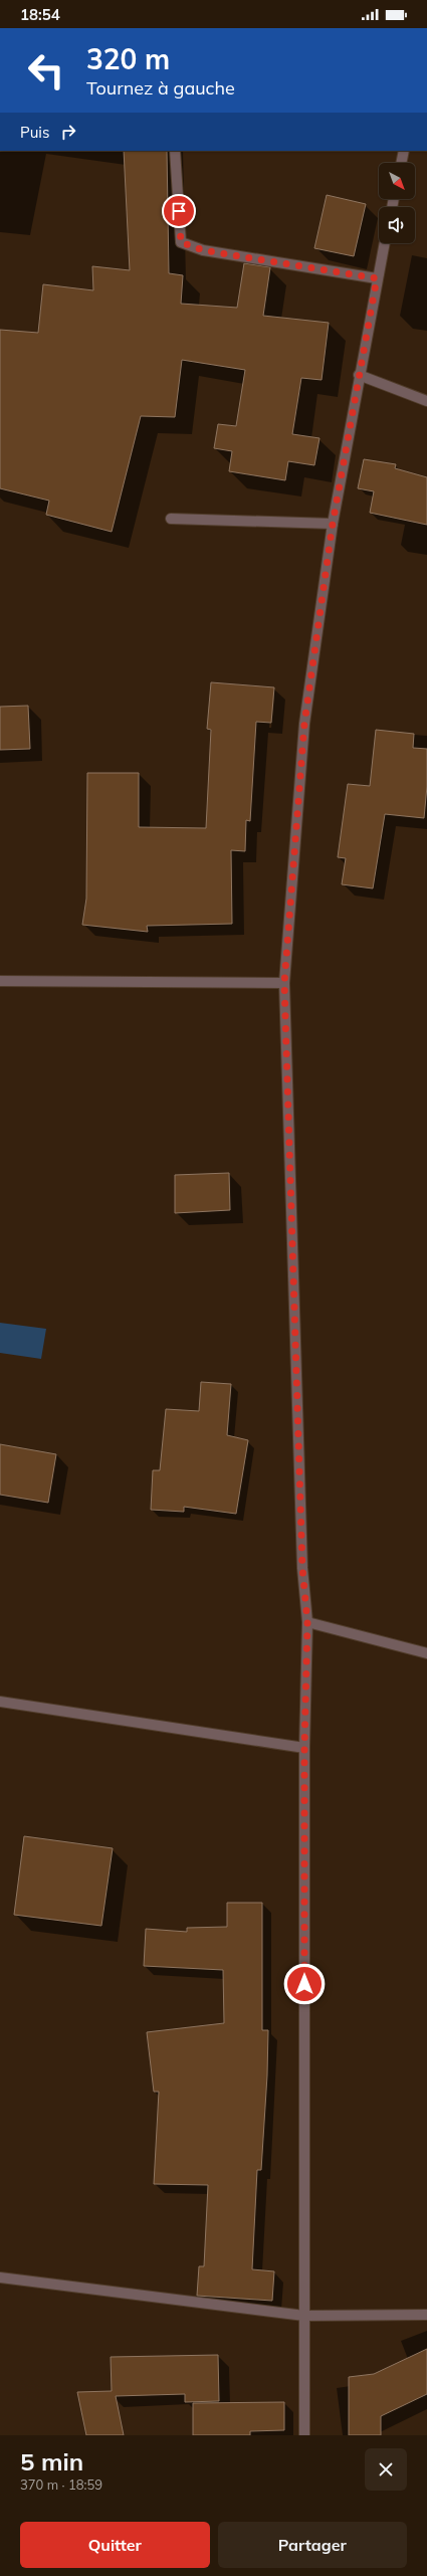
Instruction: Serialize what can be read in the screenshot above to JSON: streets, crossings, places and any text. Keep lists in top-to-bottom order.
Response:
{
  "north": "bottom right",
  "page": {
    "status": "18:54",
    "turn": ["320 m", "Tournez à gauche"],
    "then": "Puis",
    "heading": ["5 min", "370 m · 18:59"],
    "buttons": ["Quitter", "Partager"]
  }
}
